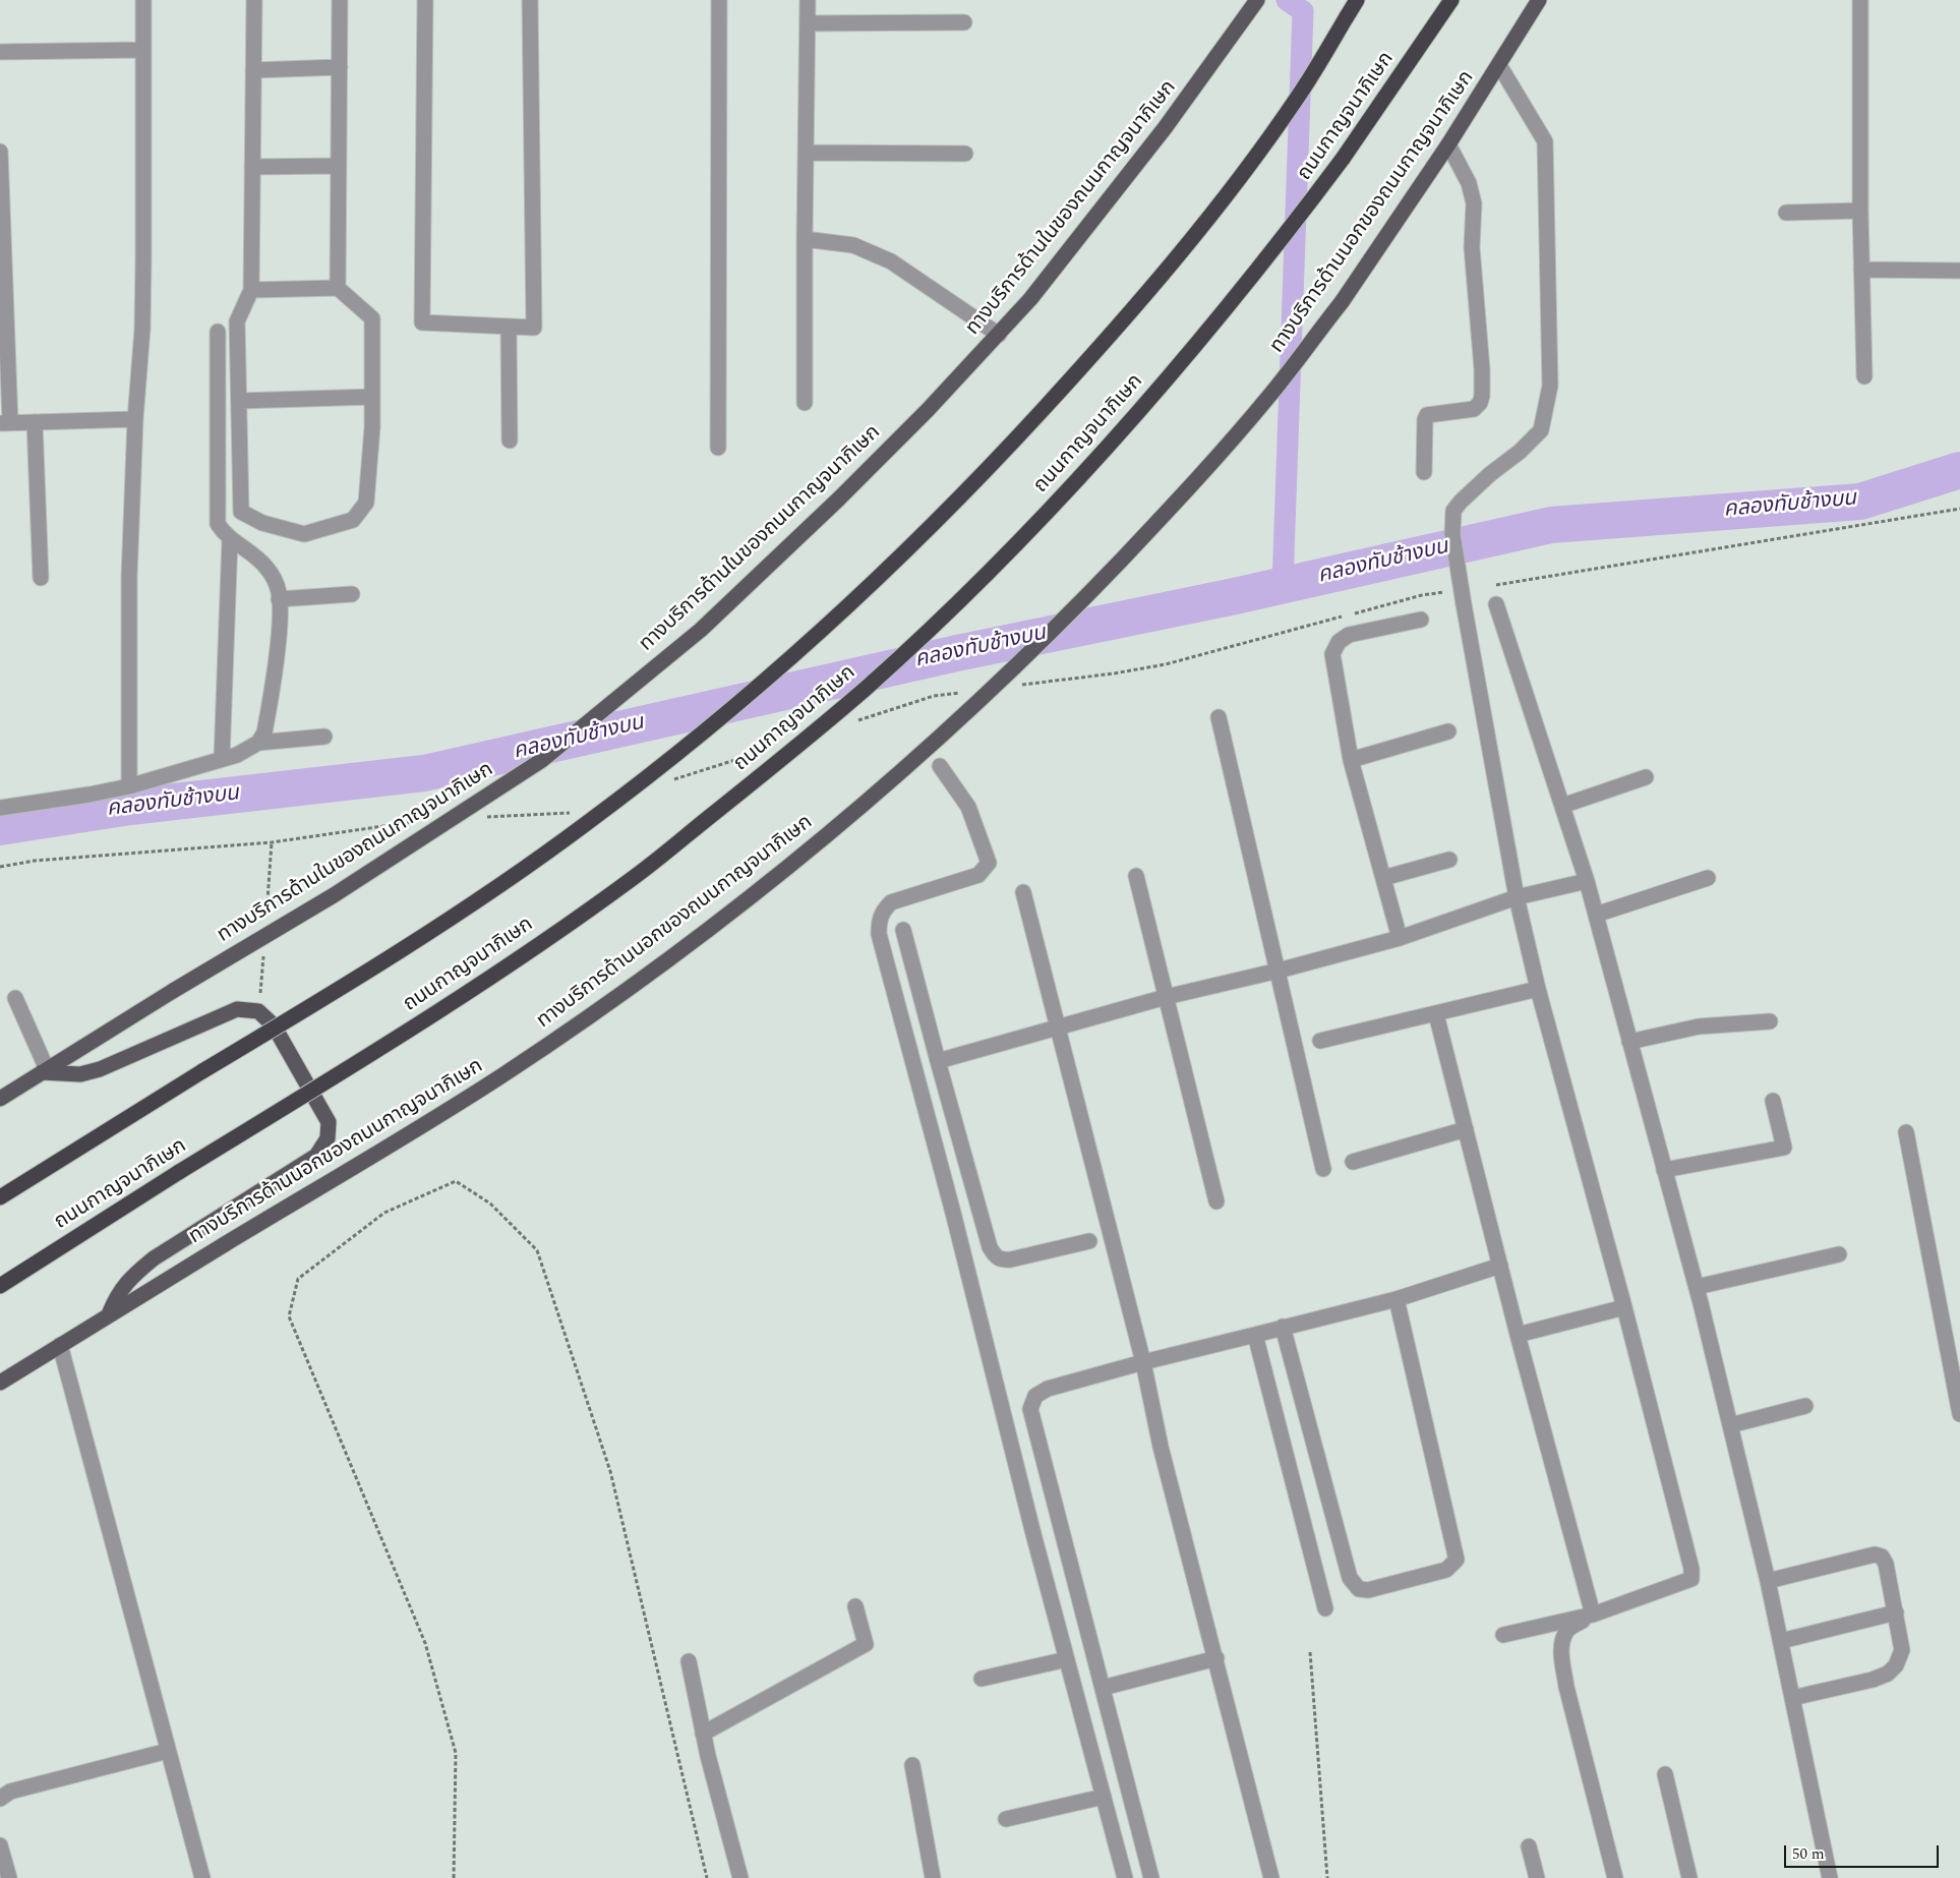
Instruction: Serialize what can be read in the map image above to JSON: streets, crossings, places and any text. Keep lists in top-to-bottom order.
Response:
{
  "streets": {
    "highway": ["ถนนกาญจนาภิเษก"],
    "main road": ["ทางบริการด้านในของถนนกาญจนาภิเษก", "ทางบริการด้านนอกของถนนกาญจนาภิเษก"]
  },
  "water": ["คลองทับช้างบน"],
  "scale_bar": "50 m"
}
